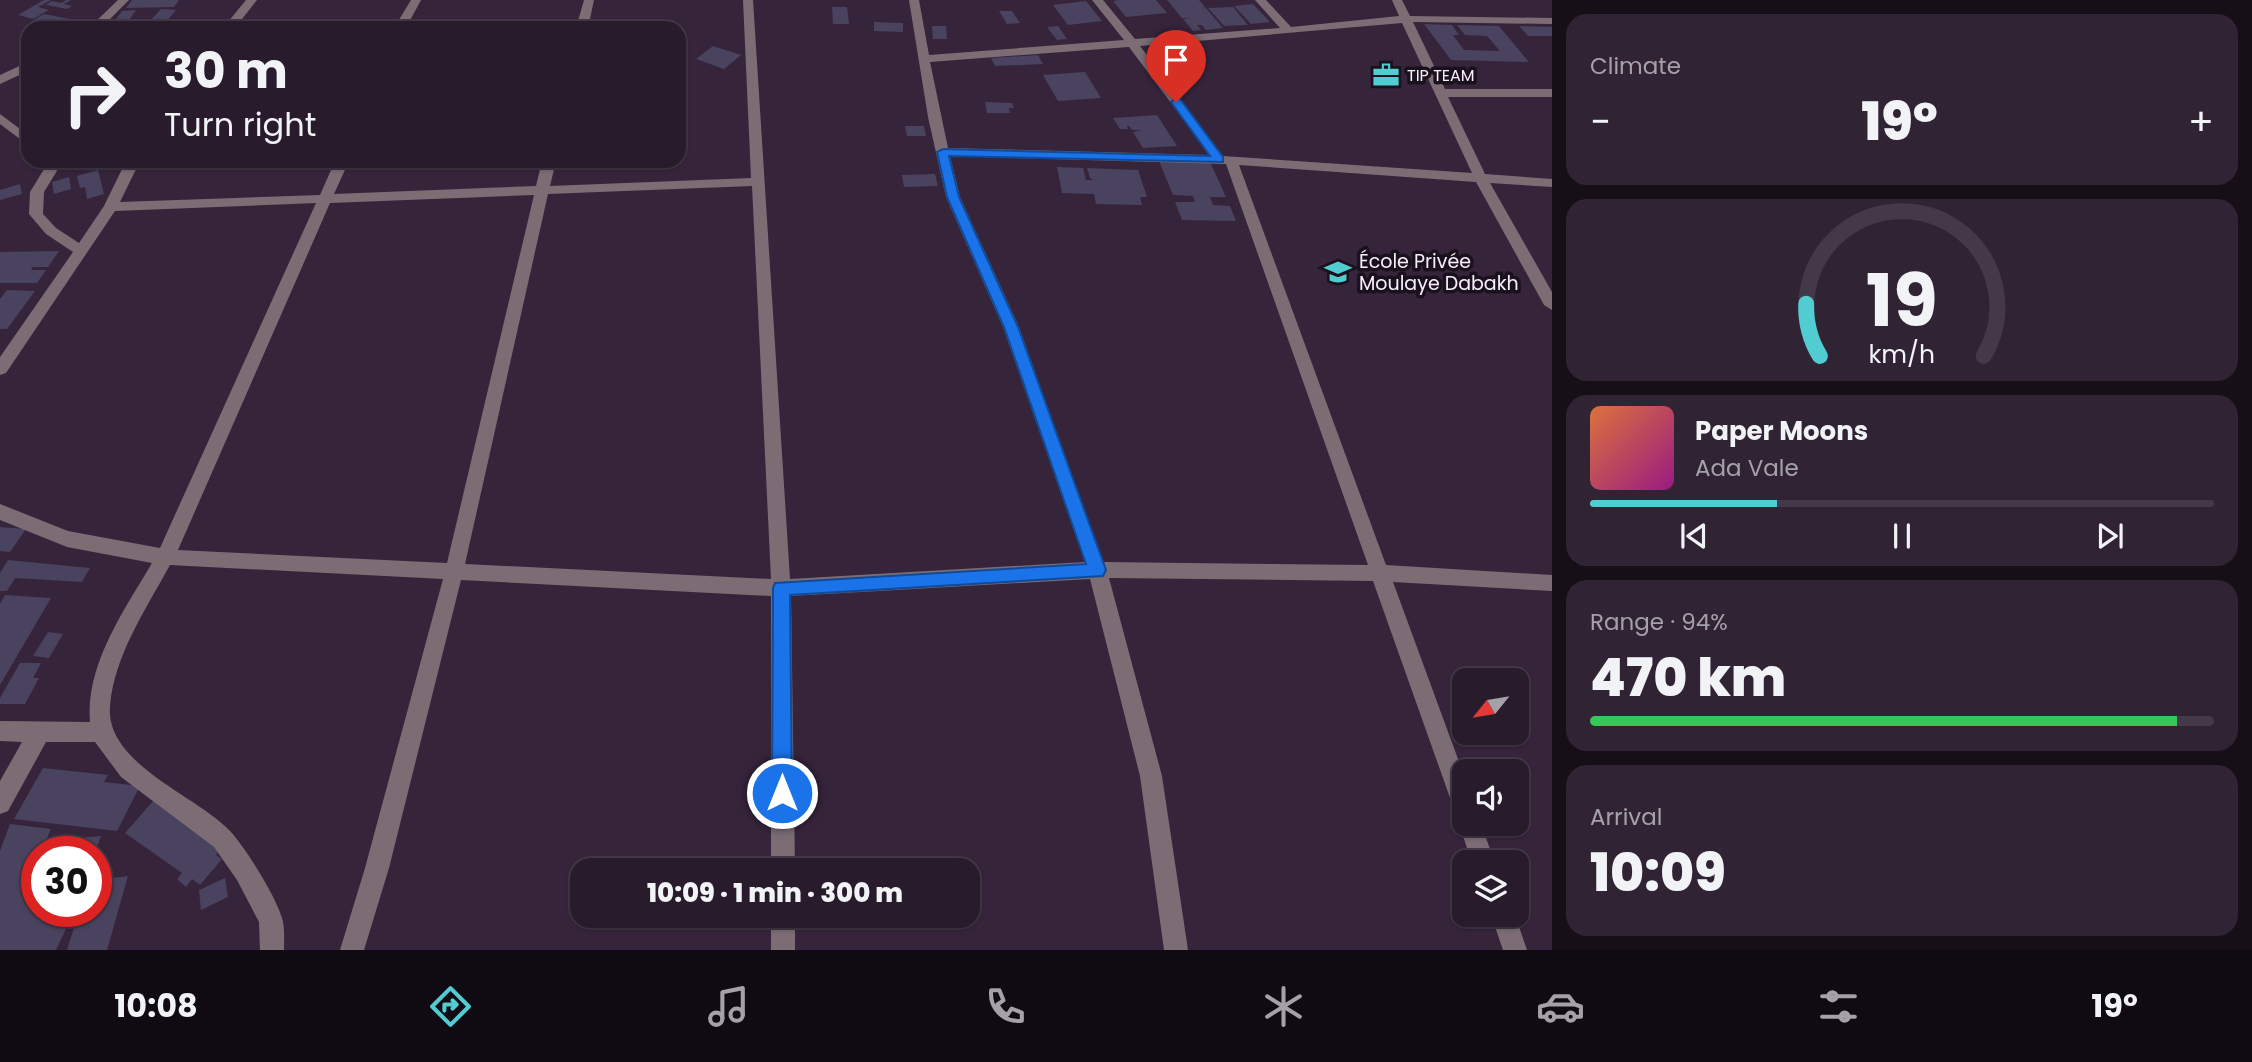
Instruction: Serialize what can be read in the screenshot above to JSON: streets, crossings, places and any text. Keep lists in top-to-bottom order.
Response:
{
  "places": {
    "office": ["TIP TEAM"],
    "school or university": ["École Privée Moulaye Dabakh"]
  },
  "north": "bottom left",
  "page": {
    "tile": [
      "Climate",
      ["Range · 94%", "470 km"],
      ["Arrival", "10:09"]
    ],
    "turn": ["30 m", "Turn right"],
    "heat": ["−", "19°", "+"],
    "song": ["Paper Moons", "Ada Vale"],
    "limit": "30",
    "trip": "10:09 · 1 min · 300 m",
    "tabs": ["10:08", "19°"],
    "gauge": ["19", "km/h"]
  }
}
